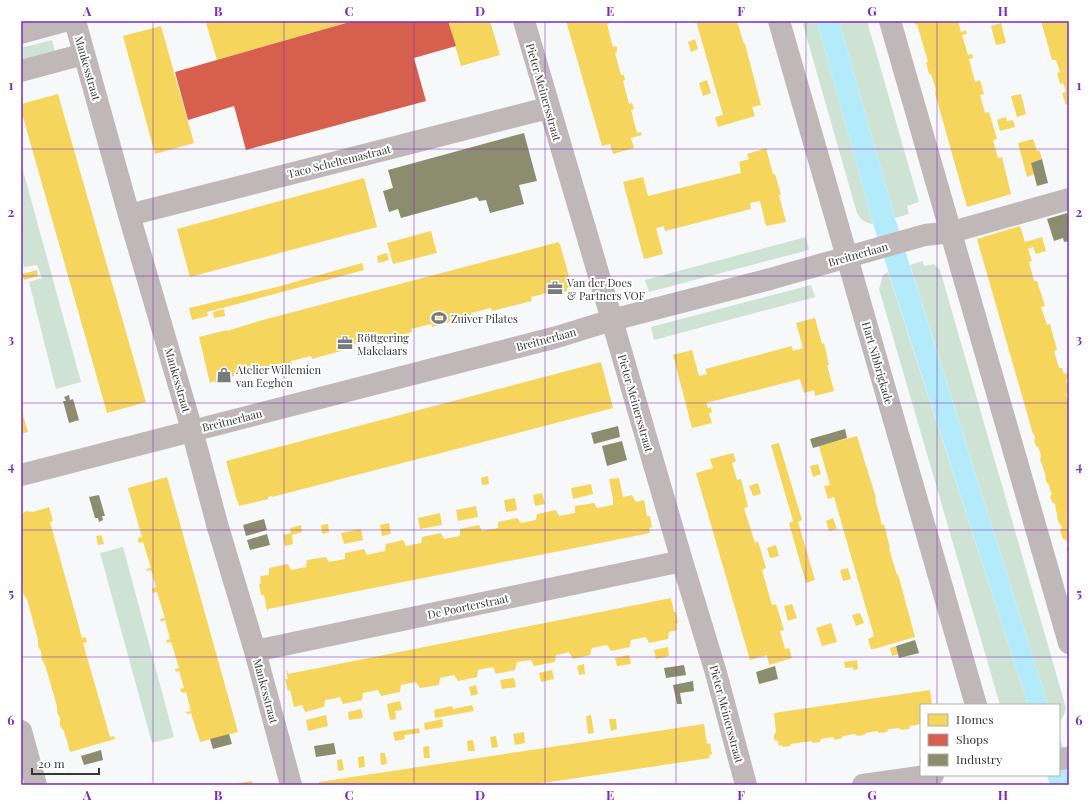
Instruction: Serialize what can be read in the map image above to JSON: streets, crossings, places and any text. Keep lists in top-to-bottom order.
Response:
{
  "streets": {
    "street": [
      "Mankesstraat",
      "Pieter Meinersstraat",
      "Taco Scheltemastraat",
      "Breitnerlaan",
      "Hart Nibbrigkade",
      "De Poorterstraat"
    ]
  },
  "crossings": [
    ["Mankesstraat", "Taco Scheltemastraat"],
    ["Mankesstraat", "Breitnerlaan"],
    ["Mankesstraat", "De Poorterstraat"],
    ["Pieter Meinersstraat", "Taco Scheltemastraat"],
    ["Pieter Meinersstraat", "Breitnerlaan"],
    ["Pieter Meinersstraat", "De Poorterstraat"],
    ["Breitnerlaan", "Hart Nibbrigkade"]
  ],
  "places": {
    "office": ["Van der Does & Partners VOF", "Röttgering Makelaars"],
    "sports": ["Zuiver Pilates"],
    "shop": ["Atelier Willemien van Eeghen"]
  },
  "legend": ["Homes", "Shops", "Industry"],
  "scale_bar": "20 m",
  "grid": {
    "columns": [
      "A",
      "B",
      "C",
      "D",
      "E",
      "F",
      "G",
      "H"
    ],
    "rows": [
      "1",
      "2",
      "3",
      "4",
      "5",
      "6"
    ]
  }
}
